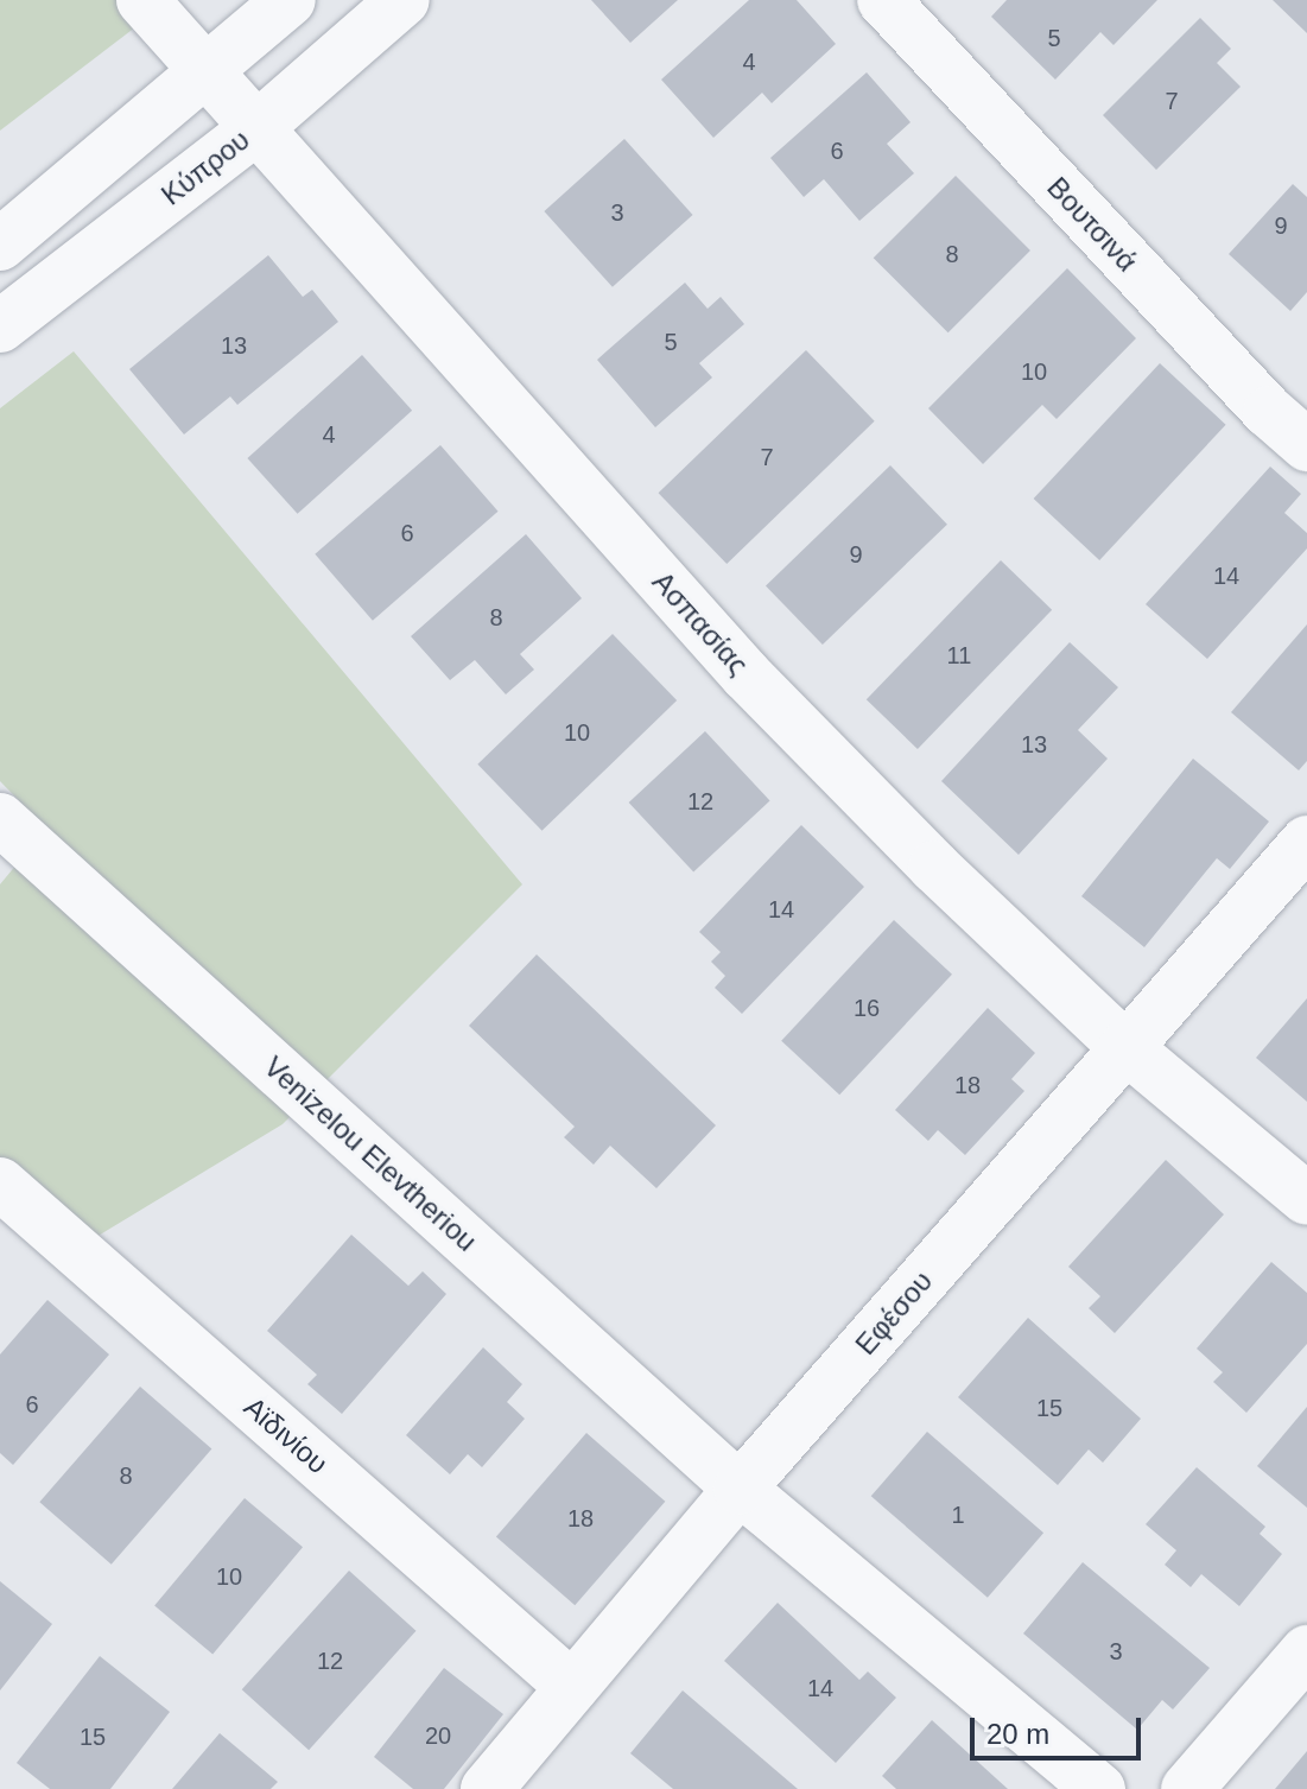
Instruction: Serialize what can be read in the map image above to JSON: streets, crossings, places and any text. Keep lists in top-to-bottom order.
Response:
{
  "streets": {
    "street": [
      "Κύπρου",
      "Βουτσινά",
      "Ασπασίας",
      "Venizelou Elevtheriou",
      "Εφέσου",
      "Αϊδινίου"
    ]
  },
  "crossings": [
    ["Κύπρου", "Ασπασίας"],
    ["Ασπασίας", "Εφέσου"],
    ["Venizelou Elevtheriou", "Εφέσου"],
    ["Εφέσου", "Αϊδινίου"]
  ],
  "house_numbers": [
    "5",
    "4",
    "7",
    "6",
    "3",
    "9",
    "8",
    "5",
    "13",
    "10",
    "4",
    "7",
    "6",
    "9",
    "14",
    "8",
    "11",
    "10",
    "13",
    "12",
    "14",
    "16",
    "18",
    "6",
    "15",
    "8",
    "1",
    "18",
    "10",
    "3",
    "12",
    "14",
    "20",
    "15"
  ],
  "scale_bar": "20 m"
}
